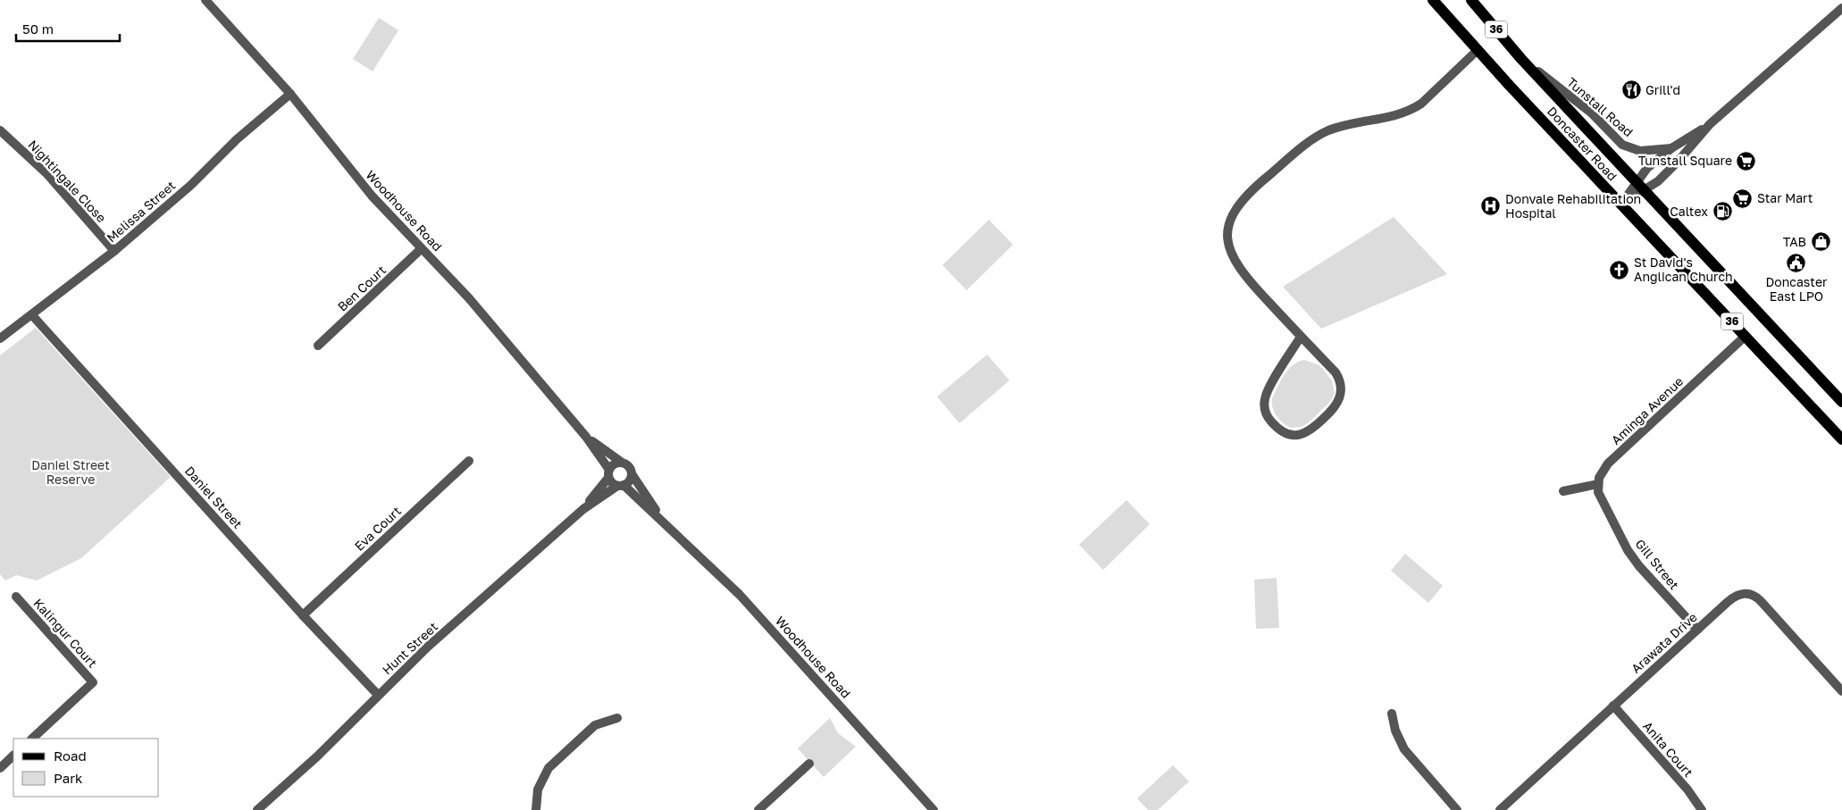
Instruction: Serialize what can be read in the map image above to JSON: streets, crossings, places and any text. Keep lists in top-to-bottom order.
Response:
{
  "streets": {
    "main road": ["36", "Doncaster Road"],
    "street": [
      "Tunstall Road",
      "Nightingale Close",
      "Woodhouse Road",
      "Melissa Street",
      "Ben Court",
      "Aminga Avenue",
      "Daniel Street",
      "Eva Court",
      "Gill Street",
      "Kalingur Court",
      "Arawata Drive",
      "Hunt Street",
      "Anita Court"
    ]
  },
  "crossings": [
    ["Tunstall Road", "Doncaster Road"],
    ["Doncaster Road", "Aminga Avenue"],
    ["Nightingale Close", "Melissa Street"],
    ["Woodhouse Road", "Melissa Street"],
    ["Woodhouse Road", "Ben Court"],
    ["Woodhouse Road", "Hunt Street"],
    ["Melissa Street", "Daniel Street"],
    ["Aminga Avenue", "Gill Street"],
    ["Daniel Street", "Eva Court"],
    ["Daniel Street", "Hunt Street"],
    ["Gill Street", "Arawata Drive"],
    ["Arawata Drive", "Anita Court"]
  ],
  "parks": ["Daniel Street Reserve"],
  "places": {
    "restaurant": ["Grill'd"],
    "supermarket": ["Tunstall Square", "Star Mart"],
    "hospital": ["Donvale Rehabilitation Hospital"],
    "fuel station": ["Caltex"],
    "shop": ["TAB"],
    "public building": ["Doncaster East LPO"],
    "church": ["St David's Anglican Church"]
  },
  "legend": ["Road", "Park"],
  "scale_bar": "50 m"
}
